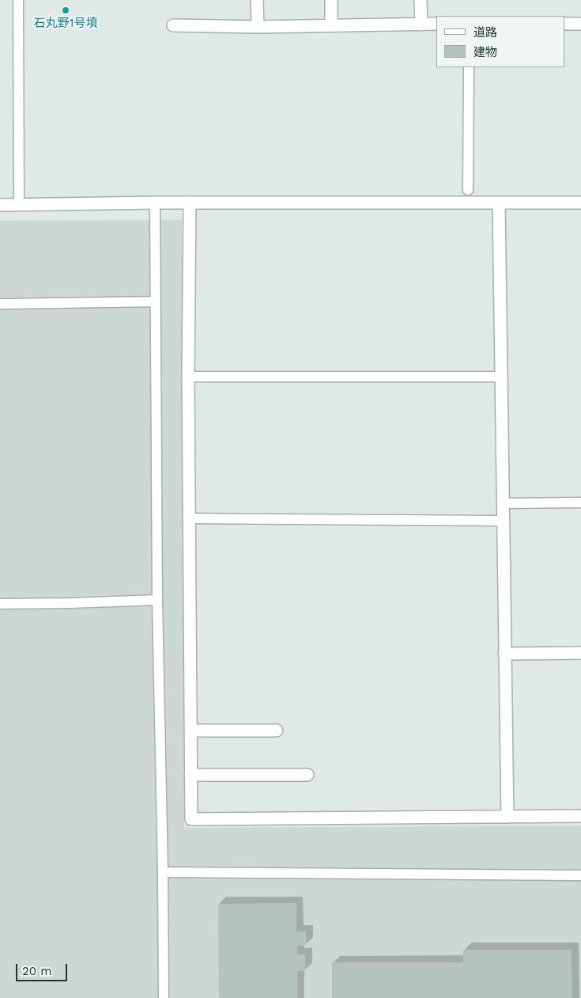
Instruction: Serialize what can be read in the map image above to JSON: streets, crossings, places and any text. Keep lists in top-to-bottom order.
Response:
{
  "places": ["石丸野1号墳"],
  "legend": ["道路", "建物"],
  "scale_bar": "20 m"
}
